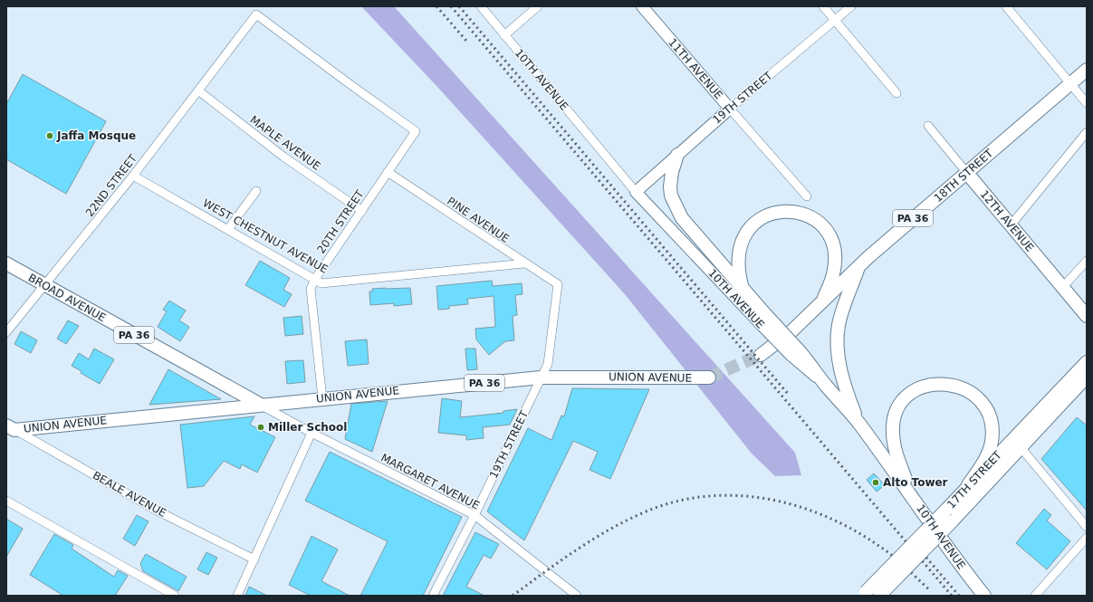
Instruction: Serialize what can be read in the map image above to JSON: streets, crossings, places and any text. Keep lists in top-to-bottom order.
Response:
{
  "streets": {
    "main road": [
      "10TH AVENUE",
      "18TH STREET",
      "PA 36",
      "12TH AVENUE",
      "BROAD AVENUE",
      "UNION AVENUE",
      "17TH STREET"
    ],
    "street": [
      "11TH AVENUE",
      "19TH STREET",
      "MAPLE AVENUE",
      "22ND STREET",
      "PINE AVENUE",
      "20TH STREET",
      "WEST CHESTNUT AVENUE",
      "MARGARET AVENUE",
      "BEALE AVENUE"
    ]
  },
  "crossings": [
    ["11TH AVENUE", "19TH STREET"],
    ["10TH AVENUE", "19TH STREET"],
    ["19TH STREET", "PINE AVENUE"],
    ["19TH STREET", "UNION AVENUE"],
    ["19TH STREET", "MARGARET AVENUE"],
    ["MAPLE AVENUE", "22ND STREET"],
    ["MAPLE AVENUE", "20TH STREET"],
    ["18TH STREET", "12TH AVENUE"],
    ["22ND STREET", "20TH STREET"],
    ["22ND STREET", "WEST CHESTNUT AVENUE"],
    ["22ND STREET", "BROAD AVENUE"],
    ["PINE AVENUE", "20TH STREET"],
    ["PINE AVENUE", "WEST CHESTNUT AVENUE"],
    ["20TH STREET", "WEST CHESTNUT AVENUE"],
    ["20TH STREET", "UNION AVENUE"],
    ["BROAD AVENUE", "UNION AVENUE"],
    ["BROAD AVENUE", "MARGARET AVENUE"],
    ["UNION AVENUE", "MARGARET AVENUE"],
    ["UNION AVENUE", "BEALE AVENUE"]
  ],
  "places": ["Jaffa Mosque", "Miller School", "Alto Tower"]
}
